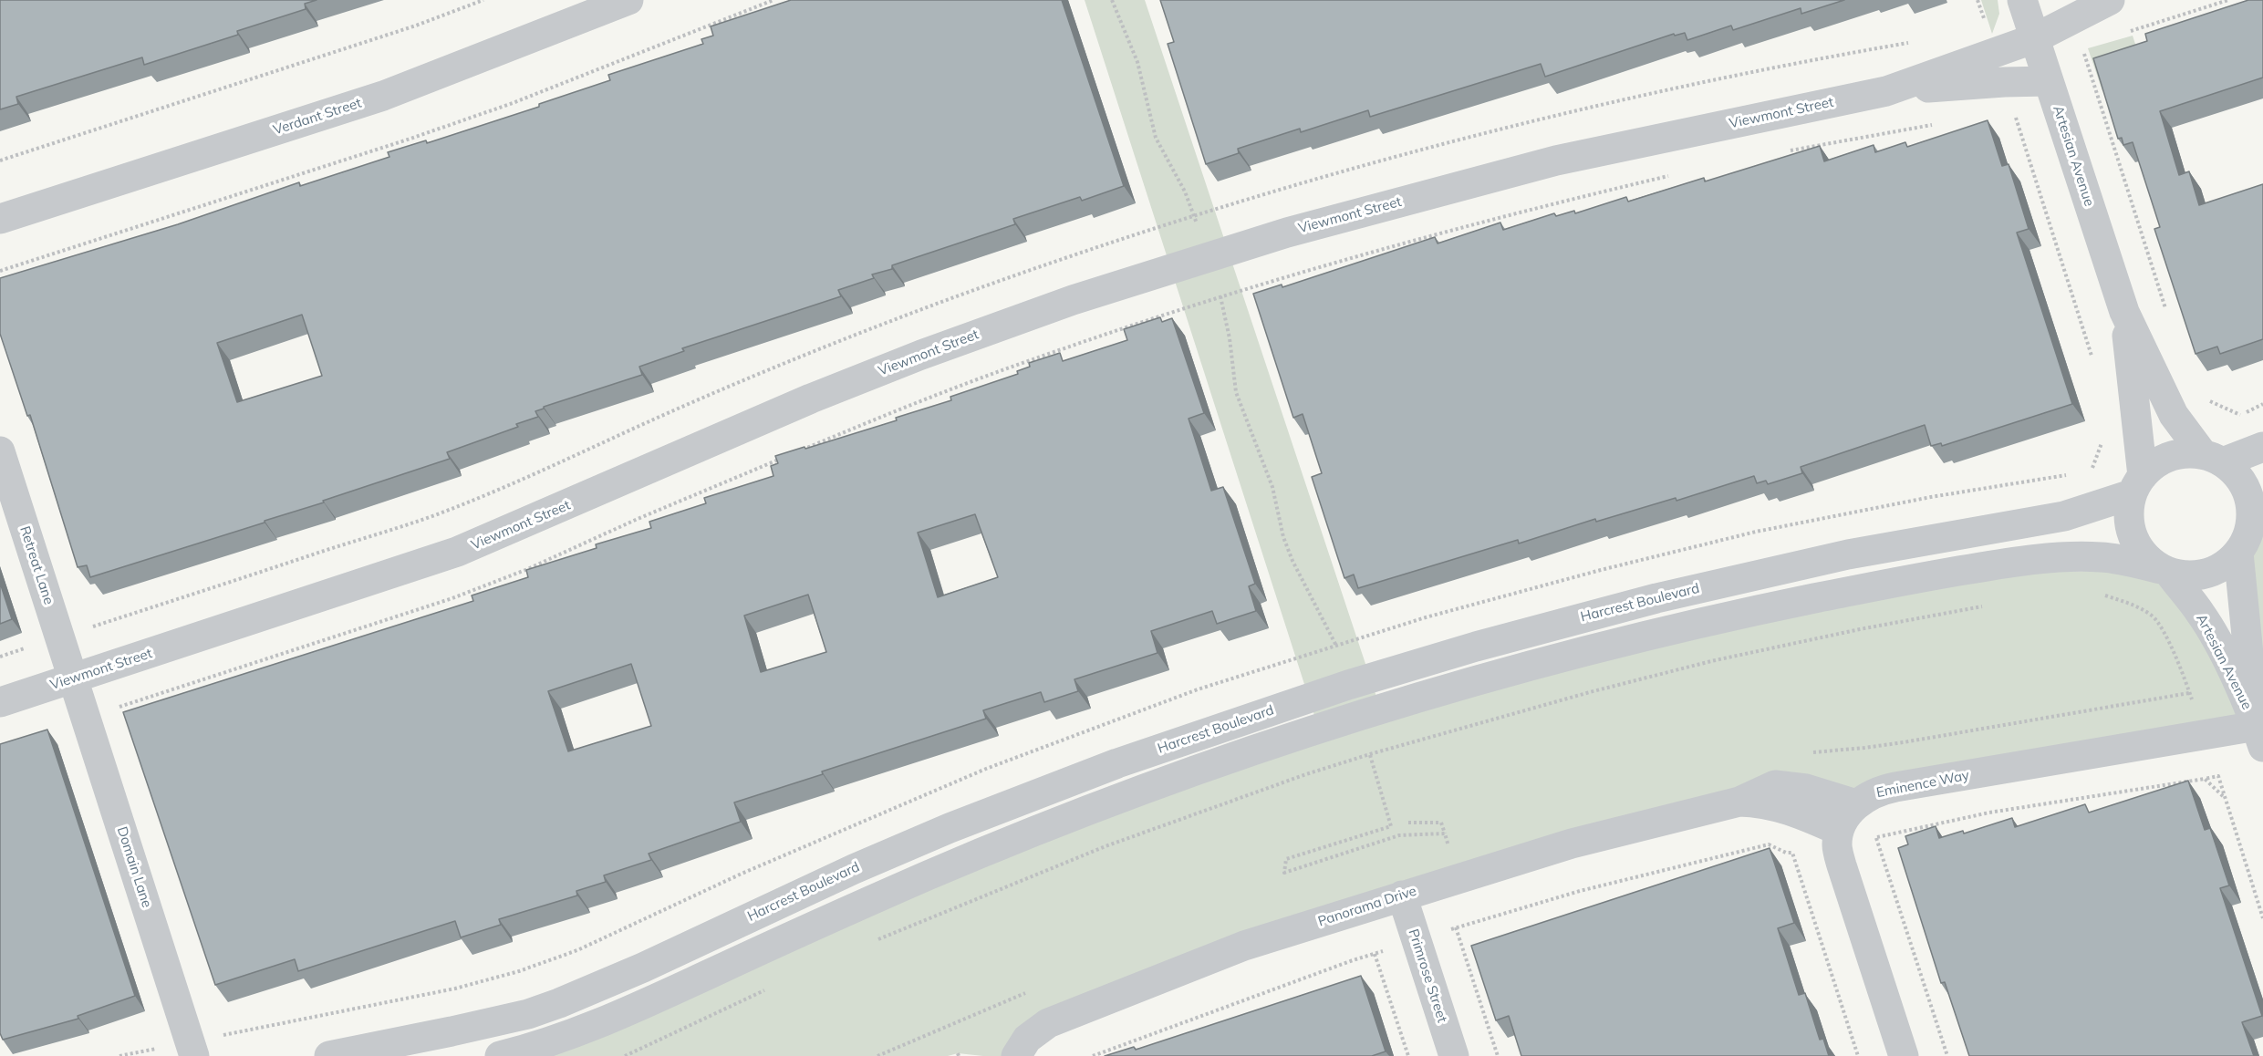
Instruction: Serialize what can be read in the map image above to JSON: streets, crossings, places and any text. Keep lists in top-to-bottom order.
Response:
{
  "streets": {
    "street": [
      "Viewmont Street",
      "Verdant Street",
      "Artesian Avenue",
      "Retreat Lane",
      "Harcrest Boulevard",
      "Eminence Way",
      "Domain Lane",
      "Panorama Drive",
      "Primrose Street"
    ]
  },
  "crossings": [
    ["Viewmont Street", "Artesian Avenue"],
    ["Viewmont Street", "Retreat Lane"],
    ["Viewmont Street", "Domain Lane"],
    ["Artesian Avenue", "Harcrest Boulevard"],
    ["Artesian Avenue", "Eminence Way"],
    ["Retreat Lane", "Domain Lane"],
    ["Eminence Way", "Panorama Drive"],
    ["Panorama Drive", "Primrose Street"]
  ]
}
